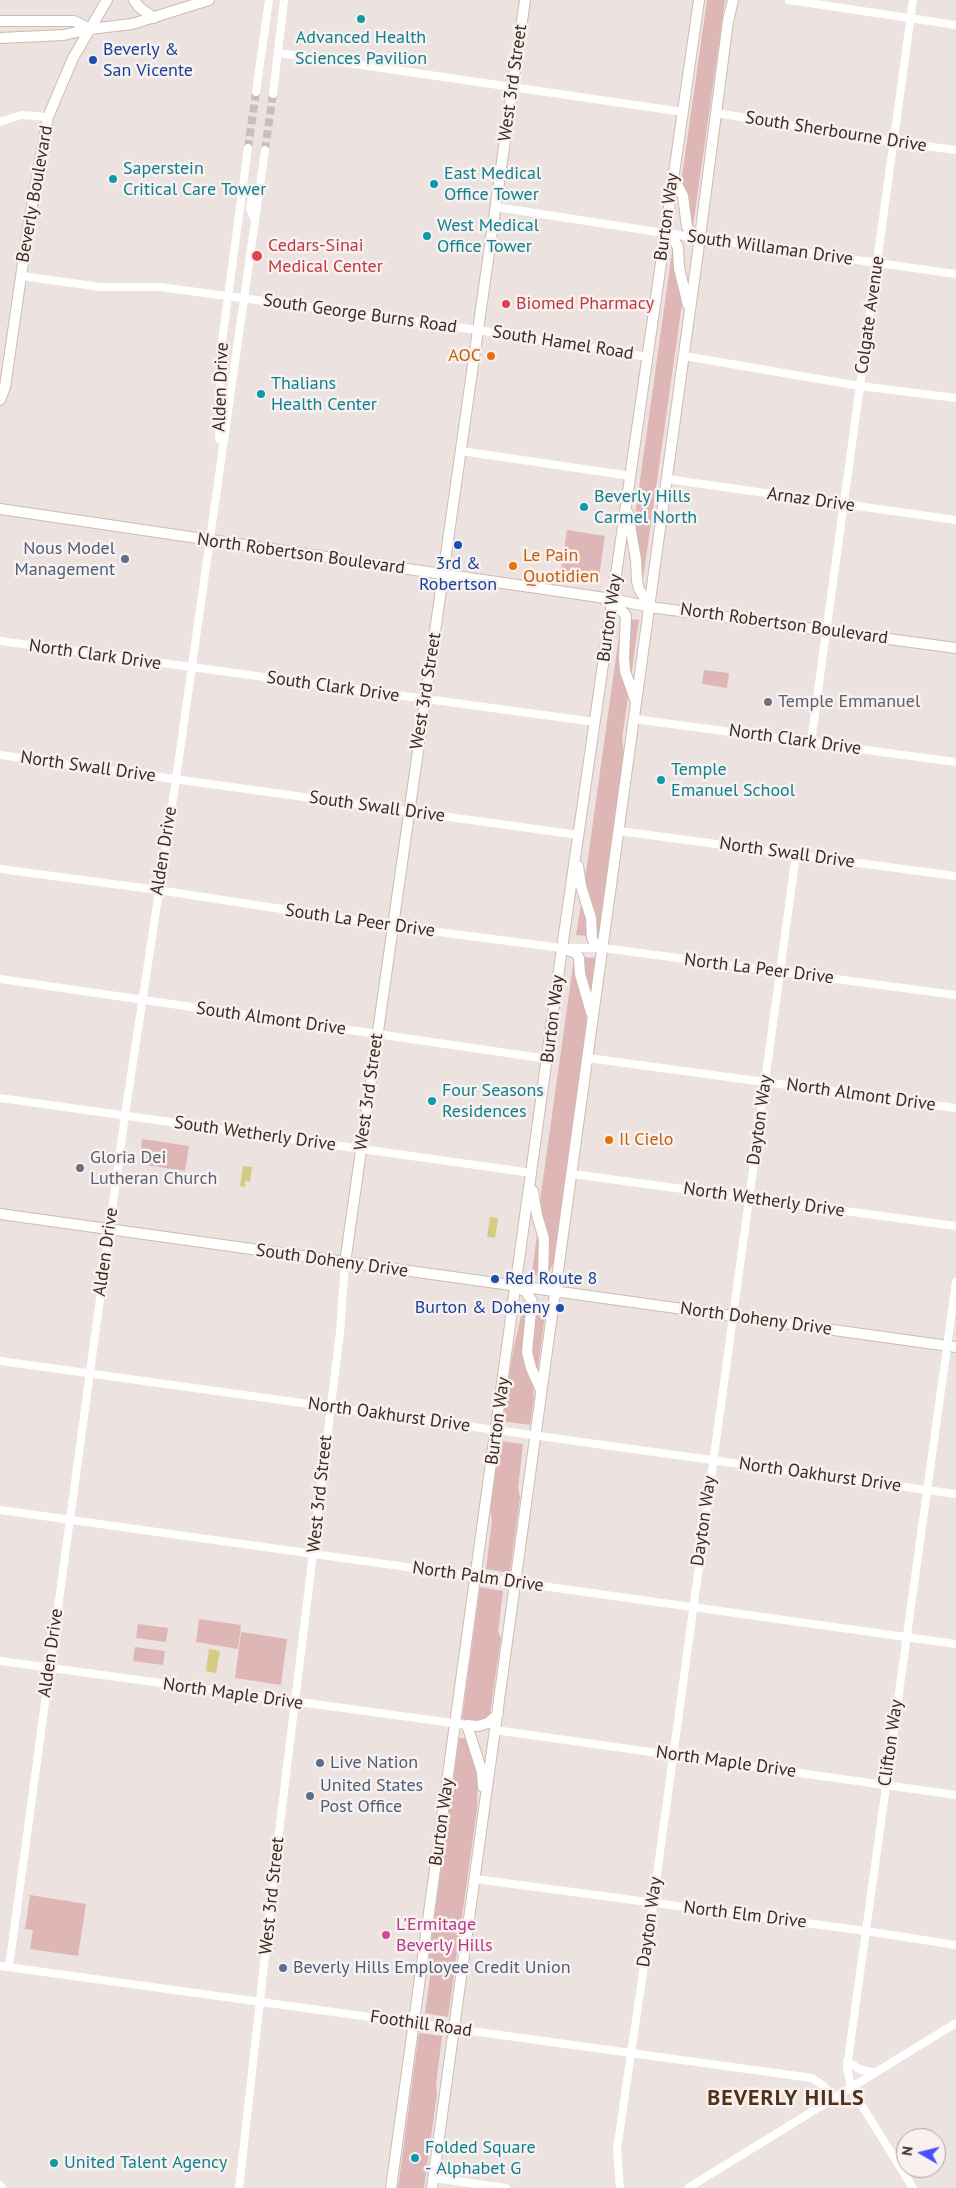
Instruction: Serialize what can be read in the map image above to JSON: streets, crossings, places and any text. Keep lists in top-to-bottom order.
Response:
{
  "streets": {
    "main road": [
      "West 3rd Street",
      "Beverly Boulevard",
      "Burton Way",
      "North Robertson Boulevard",
      "South Doheny Drive",
      "North Doheny Drive"
    ],
    "street": [
      "South Sherbourne Drive",
      "South Willaman Drive",
      "South George Burns Road",
      "Colgate Avenue",
      "South Hamel Road",
      "Alden Drive",
      "Arnaz Drive",
      "North Clark Drive",
      "South Clark Drive",
      "North Swall Drive",
      "South Swall Drive",
      "South La Peer Drive",
      "North La Peer Drive",
      "South Almont Drive",
      "North Almont Drive",
      "Dayton Way",
      "South Wetherly Drive",
      "North Wetherly Drive",
      "North Oakhurst Drive",
      "North Palm Drive",
      "North Maple Drive",
      "Clifton Way",
      "North Elm Drive",
      "Foothill Road"
    ]
  },
  "crossings": [
    ["West 3rd Street", "South Willaman Drive"],
    ["West 3rd Street", "South George Burns Road"],
    ["West 3rd Street", "South Hamel Road"],
    ["West 3rd Street", "North Robertson Boulevard"],
    ["West 3rd Street", "South Clark Drive"],
    ["West 3rd Street", "South Swall Drive"],
    ["West 3rd Street", "South La Peer Drive"],
    ["West 3rd Street", "South Almont Drive"],
    ["West 3rd Street", "South Wetherly Drive"],
    ["West 3rd Street", "South Doheny Drive"],
    ["West 3rd Street", "North Oakhurst Drive"],
    ["West 3rd Street", "North Palm Drive"],
    ["West 3rd Street", "North Maple Drive"],
    ["West 3rd Street", "Foothill Road"],
    ["South Sherbourne Drive", "Burton Way"],
    ["South Sherbourne Drive", "Colgate Avenue"],
    ["Beverly Boulevard", "South George Burns Road"],
    ["Burton Way", "South Willaman Drive"],
    ["Burton Way", "South Hamel Road"],
    ["Burton Way", "Arnaz Drive"],
    ["Burton Way", "North Robertson Boulevard"],
    ["Burton Way", "North Clark Drive"],
    ["Burton Way", "South Clark Drive"],
    ["Burton Way", "North Swall Drive"],
    ["Burton Way", "South Swall Drive"],
    ["Burton Way", "South La Peer Drive"],
    ["Burton Way", "North La Peer Drive"],
    ["Burton Way", "South Almont Drive"],
    ["Burton Way", "North Almont Drive"],
    ["Burton Way", "South Wetherly Drive"],
    ["Burton Way", "North Wetherly Drive"],
    ["Burton Way", "South Doheny Drive"],
    ["Burton Way", "North Doheny Drive"],
    ["Burton Way", "North Oakhurst Drive"],
    ["Burton Way", "North Palm Drive"],
    ["Burton Way", "North Maple Drive"],
    ["Burton Way", "North Elm Drive"],
    ["Burton Way", "Foothill Road"],
    ["South Willaman Drive", "Colgate Avenue"],
    ["South George Burns Road", "South Hamel Road"],
    ["South George Burns Road", "Alden Drive"],
    ["Colgate Avenue", "Arnaz Drive"],
    ["Colgate Avenue", "North Robertson Boulevard"],
    ["Alden Drive", "North Robertson Boulevard"],
    ["Alden Drive", "North Clark Drive"],
    ["Alden Drive", "South Clark Drive"],
    ["Alden Drive", "North Swall Drive"],
    ["Alden Drive", "South Swall Drive"],
    ["Alden Drive", "South La Peer Drive"],
    ["Alden Drive", "South Almont Drive"],
    ["Alden Drive", "South Wetherly Drive"],
    ["Alden Drive", "South Doheny Drive"],
    ["Alden Drive", "North Oakhurst Drive"],
    ["Alden Drive", "North Palm Drive"],
    ["Alden Drive", "North Maple Drive"],
    ["Alden Drive", "Foothill Road"],
    ["North Clark Drive", "South Clark Drive"],
    ["North Swall Drive", "South Swall Drive"],
    ["North Swall Drive", "Dayton Way"],
    ["South La Peer Drive", "North La Peer Drive"],
    ["North La Peer Drive", "Dayton Way"],
    ["North Almont Drive", "Dayton Way"],
    ["Dayton Way", "North Wetherly Drive"],
    ["Dayton Way", "North Doheny Drive"],
    ["Dayton Way", "North Oakhurst Drive"],
    ["Dayton Way", "North Palm Drive"],
    ["Dayton Way", "North Maple Drive"],
    ["Dayton Way", "North Elm Drive"],
    ["Dayton Way", "Foothill Road"],
    ["South Doheny Drive", "North Doheny Drive"],
    ["North Doheny Drive", "Clifton Way"],
    ["North Oakhurst Drive", "Clifton Way"],
    ["North Palm Drive", "Clifton Way"],
    ["North Maple Drive", "Clifton Way"],
    ["Clifton Way", "North Elm Drive"]
  ],
  "districts": ["BEVERLY HILLS"],
  "places": [
    "Advanced Health Sciences Pavilion",
    "Beverly & San Vicente",
    "Saperstein Critical Care Tower",
    "East Medical Office Tower",
    "West Medical Office Tower",
    "Cedars-Sinai Medical Center",
    "Biomed Pharmacy",
    "AOC",
    "Thalians Health Center",
    "Beverly Hills Carmel North",
    "3rd & Robertson",
    "Nous Model Management",
    "Le Pain Quotidien",
    "Temple Emmanuel",
    "Temple Emanuel School",
    "Four Seasons Residences",
    "Il Cielo",
    "Gloria Dei Lutheran Church",
    "Red Route 8",
    "Burton & Doheny",
    "Live Nation",
    "United States Post Office",
    "L'Ermitage Beverly Hills",
    "Beverly Hills Employee Credit Union",
    "Folded Square - Alphabet G",
    "United Talent Agency"
  ],
  "north": "left"
}
